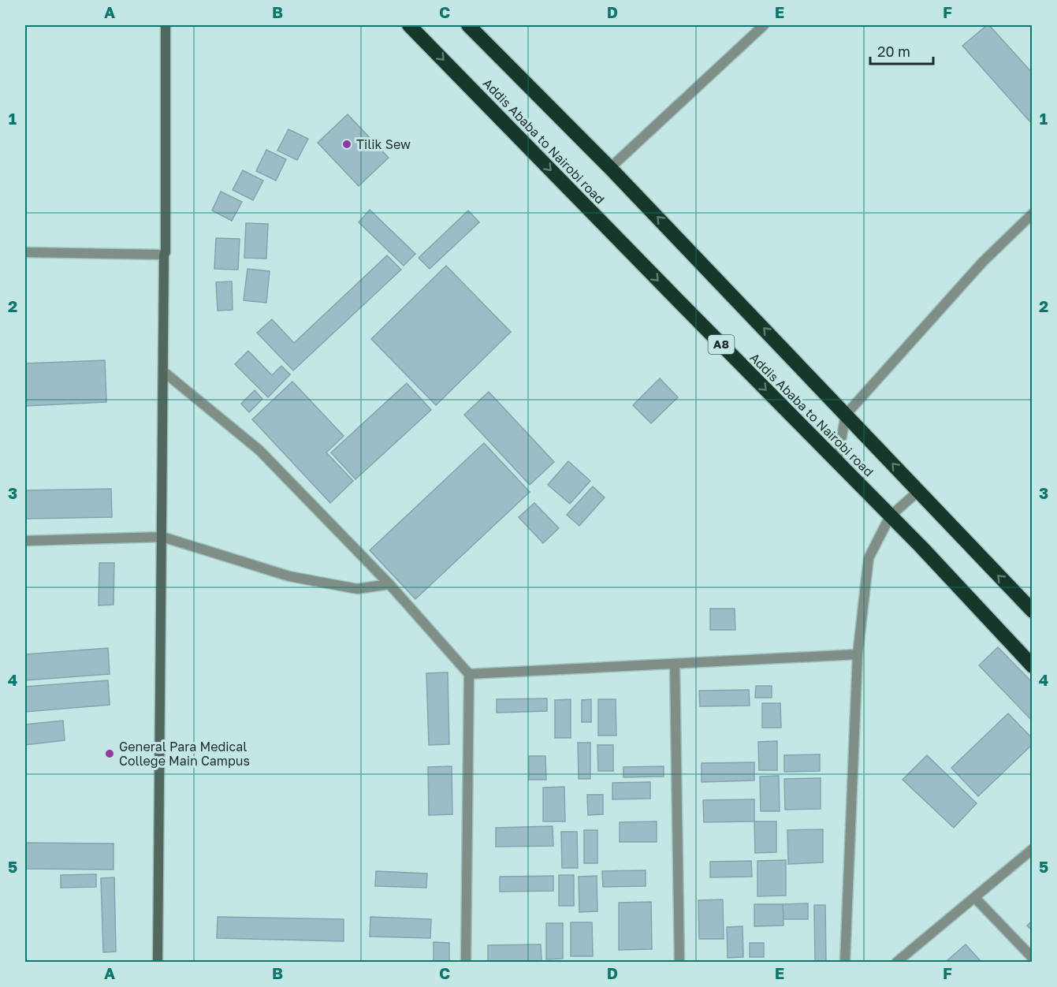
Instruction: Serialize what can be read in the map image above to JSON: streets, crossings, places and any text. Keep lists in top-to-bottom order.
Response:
{
  "streets": {
    "highway": ["Addis Ababa to Nairobi road", "A8"]
  },
  "places": ["Tilik Sew", "General Para Medical College Main Campus"],
  "scale_bar": "20 m",
  "grid": {
    "columns": [
      "A",
      "B",
      "C",
      "D",
      "E",
      "F"
    ],
    "rows": [
      "1",
      "2",
      "3",
      "4",
      "5"
    ]
  }
}
